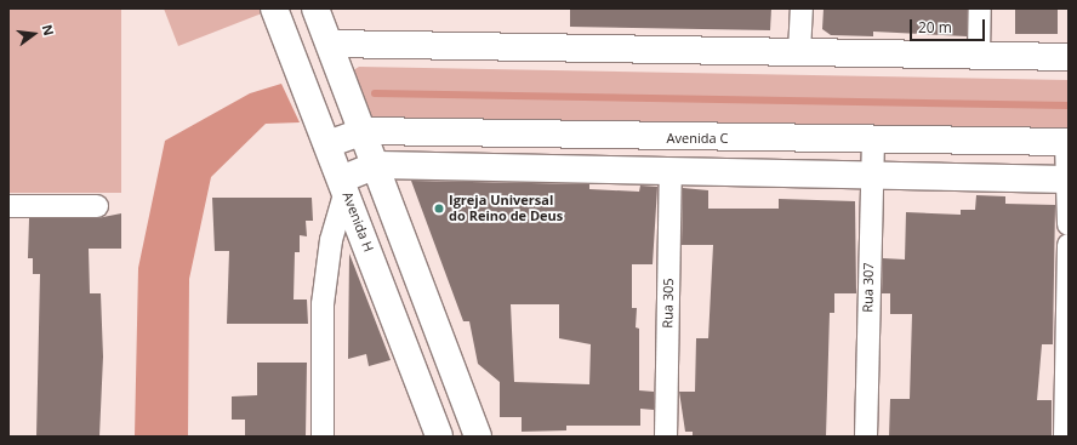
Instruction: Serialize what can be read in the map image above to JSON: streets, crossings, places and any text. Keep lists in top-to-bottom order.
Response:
{
  "streets": {
    "street": [
      "Avenida C",
      "Avenida H",
      "Rua 307",
      "Rua 305"
    ]
  },
  "crossings": [
    ["Avenida C", "Avenida H"],
    ["Avenida C", "Rua 307"]
  ],
  "places": ["Igreja Universal do Reino de Deus"],
  "scale_bar": "20 m",
  "north": "right"
}
